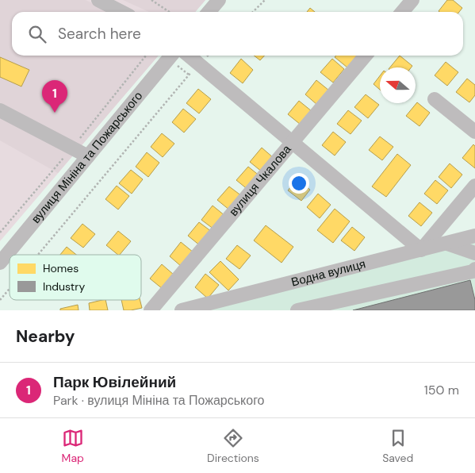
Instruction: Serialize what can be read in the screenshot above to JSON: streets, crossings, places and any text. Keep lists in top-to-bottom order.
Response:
{
  "streets": {
    "street": ["вулиця Мініна та Пожарського", "вулиця Чкалова", "Водна вулиця"]
  },
  "legend": ["Homes", "Industry"],
  "north": "left",
  "page": {
    "search": "Search here",
    "pins": "1",
    "heading": "Nearby",
    "list": [
      {
        "mark": "1",
        "name": "Парк Ювілейний",
        "note": "Park · вулиця Мініна та Пожарського",
        "value": "150 m"
      }
    ],
    "nav": ["Map", "Directions", "Saved"]
  }
}
